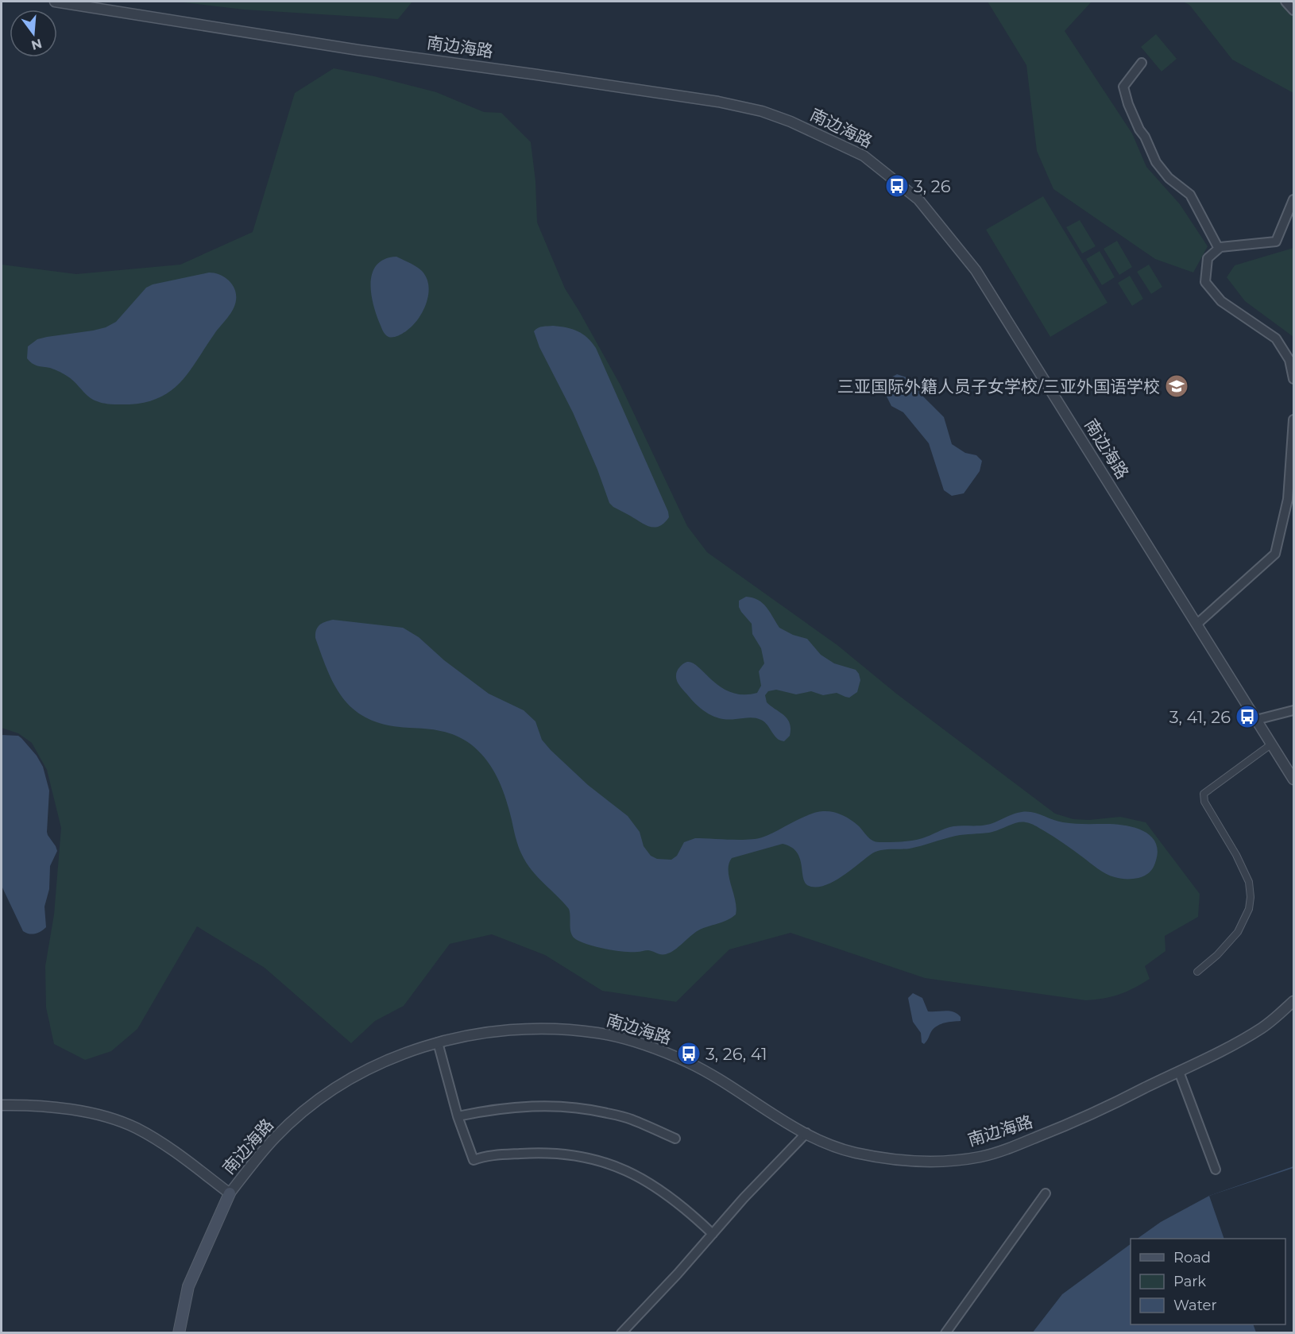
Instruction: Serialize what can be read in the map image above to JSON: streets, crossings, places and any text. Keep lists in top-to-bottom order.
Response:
{
  "streets": {
    "main road": ["南边海路"]
  },
  "places": {
    "bus stop": ["3, 26", "3, 41, 26", "3, 26, 41"],
    "school or university": ["三亚国际外籍人员子女学校/三亚外国语学校"]
  },
  "legend": ["Road", "Park", "Water"],
  "north": "bottom"
}
